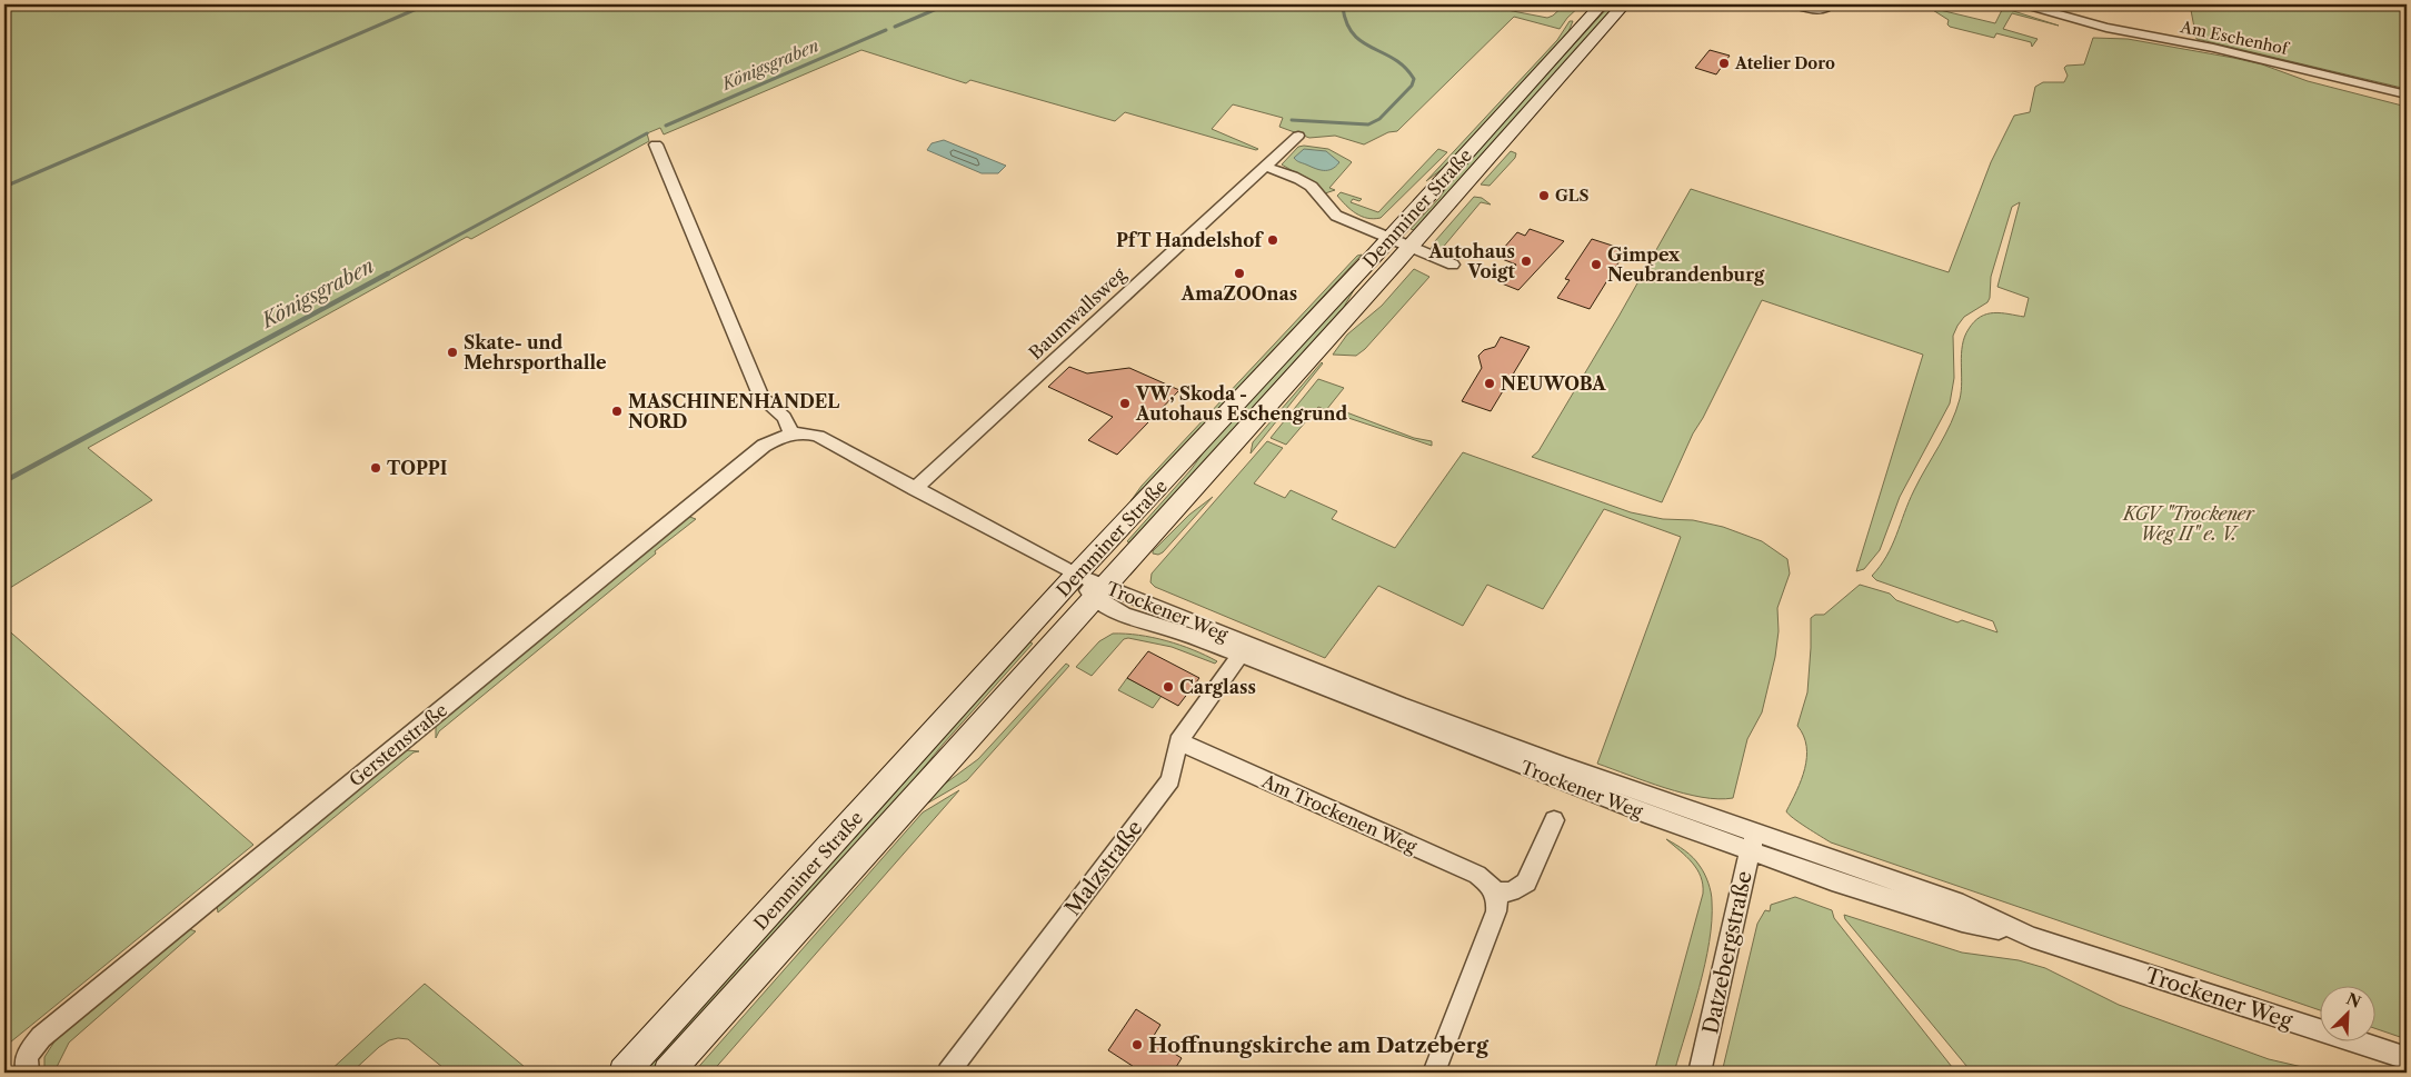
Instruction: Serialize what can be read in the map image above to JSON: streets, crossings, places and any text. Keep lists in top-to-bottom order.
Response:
{
  "streets": {
    "main road": ["Demminer Straße"],
    "street": [
      "Am Eschenhof",
      "Baumwallsweg",
      "Trockener Weg",
      "Gerstenstraße",
      "Am Trockenen Weg",
      "Malzstraße",
      "Datzebergstraße"
    ]
  },
  "crossings": [
    ["Demminer Straße", "Trockener Weg"],
    ["Trockener Weg", "Malzstraße"],
    ["Trockener Weg", "Datzebergstraße"],
    ["Am Trockenen Weg", "Malzstraße"]
  ],
  "water": ["Königsgraben"],
  "parks": ["KGV \"Trockener Weg II\" e. V."],
  "places": [
    "Atelier Doro",
    "GLS",
    "PfT Handelshof",
    "Autohaus Voigt",
    "Gimpex Neubrandenburg",
    "AmaZOOnas",
    "Skate- und Mehrsporthalle",
    "NEUWOBA",
    "VW, Skoda - Autohaus Eschengrund",
    "MASCHINENHANDEL NORD",
    "TOPPI",
    "Carglass",
    "Hoffnungskirche am Datzeberg"
  ],
  "north": "top right"
}
